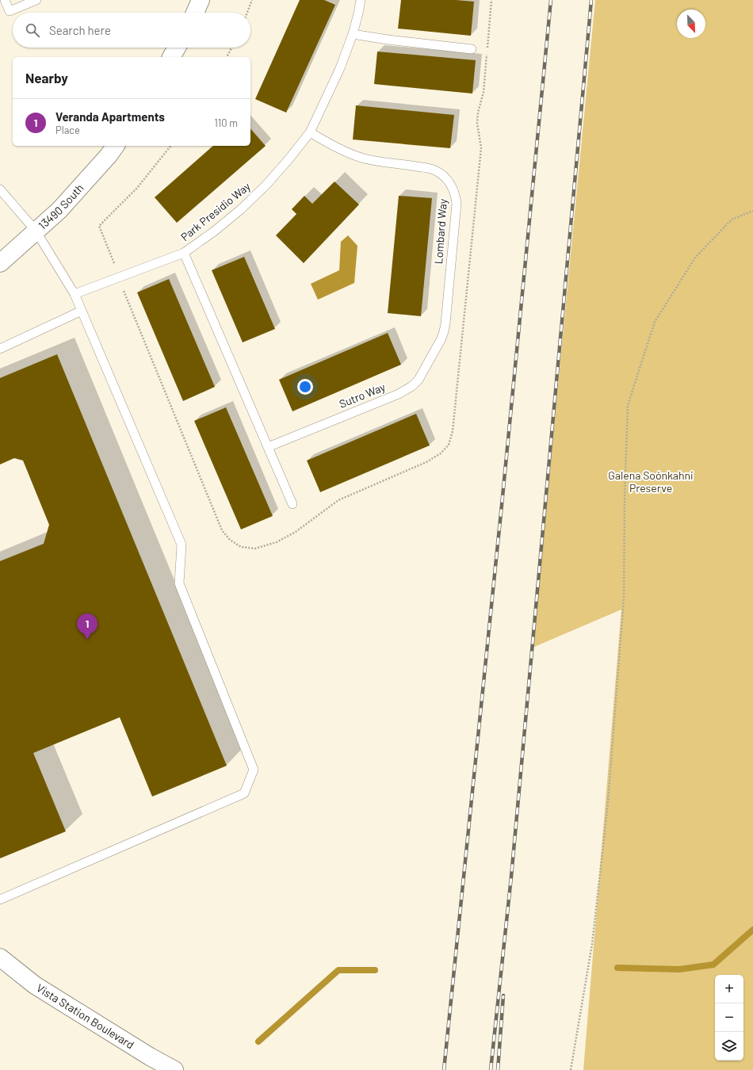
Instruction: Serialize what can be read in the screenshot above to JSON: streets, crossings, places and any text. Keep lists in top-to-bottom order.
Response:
{
  "streets": {
    "main road": ["13490 South", "Vista Station Boulevard"],
    "lane": ["Park Presidio Way", "Lombard Way", "Sutro Way"]
  },
  "crossings": [
    ["Park Presidio Way", "Lombard Way"],
    ["Park Presidio Way", "Sutro Way"],
    ["Lombard Way", "Sutro Way"]
  ],
  "parks": ["Galena Soónkahni Preserve"],
  "north": "bottom right",
  "page": {
    "search": "Search here",
    "heading": "Nearby",
    "list": [
      {
        "mark": "1",
        "name": "Veranda Apartments",
        "note": "Place",
        "value": "110 m"
      }
    ],
    "pins": "1",
    "map_buttons": ["+", "−"]
  }
}
